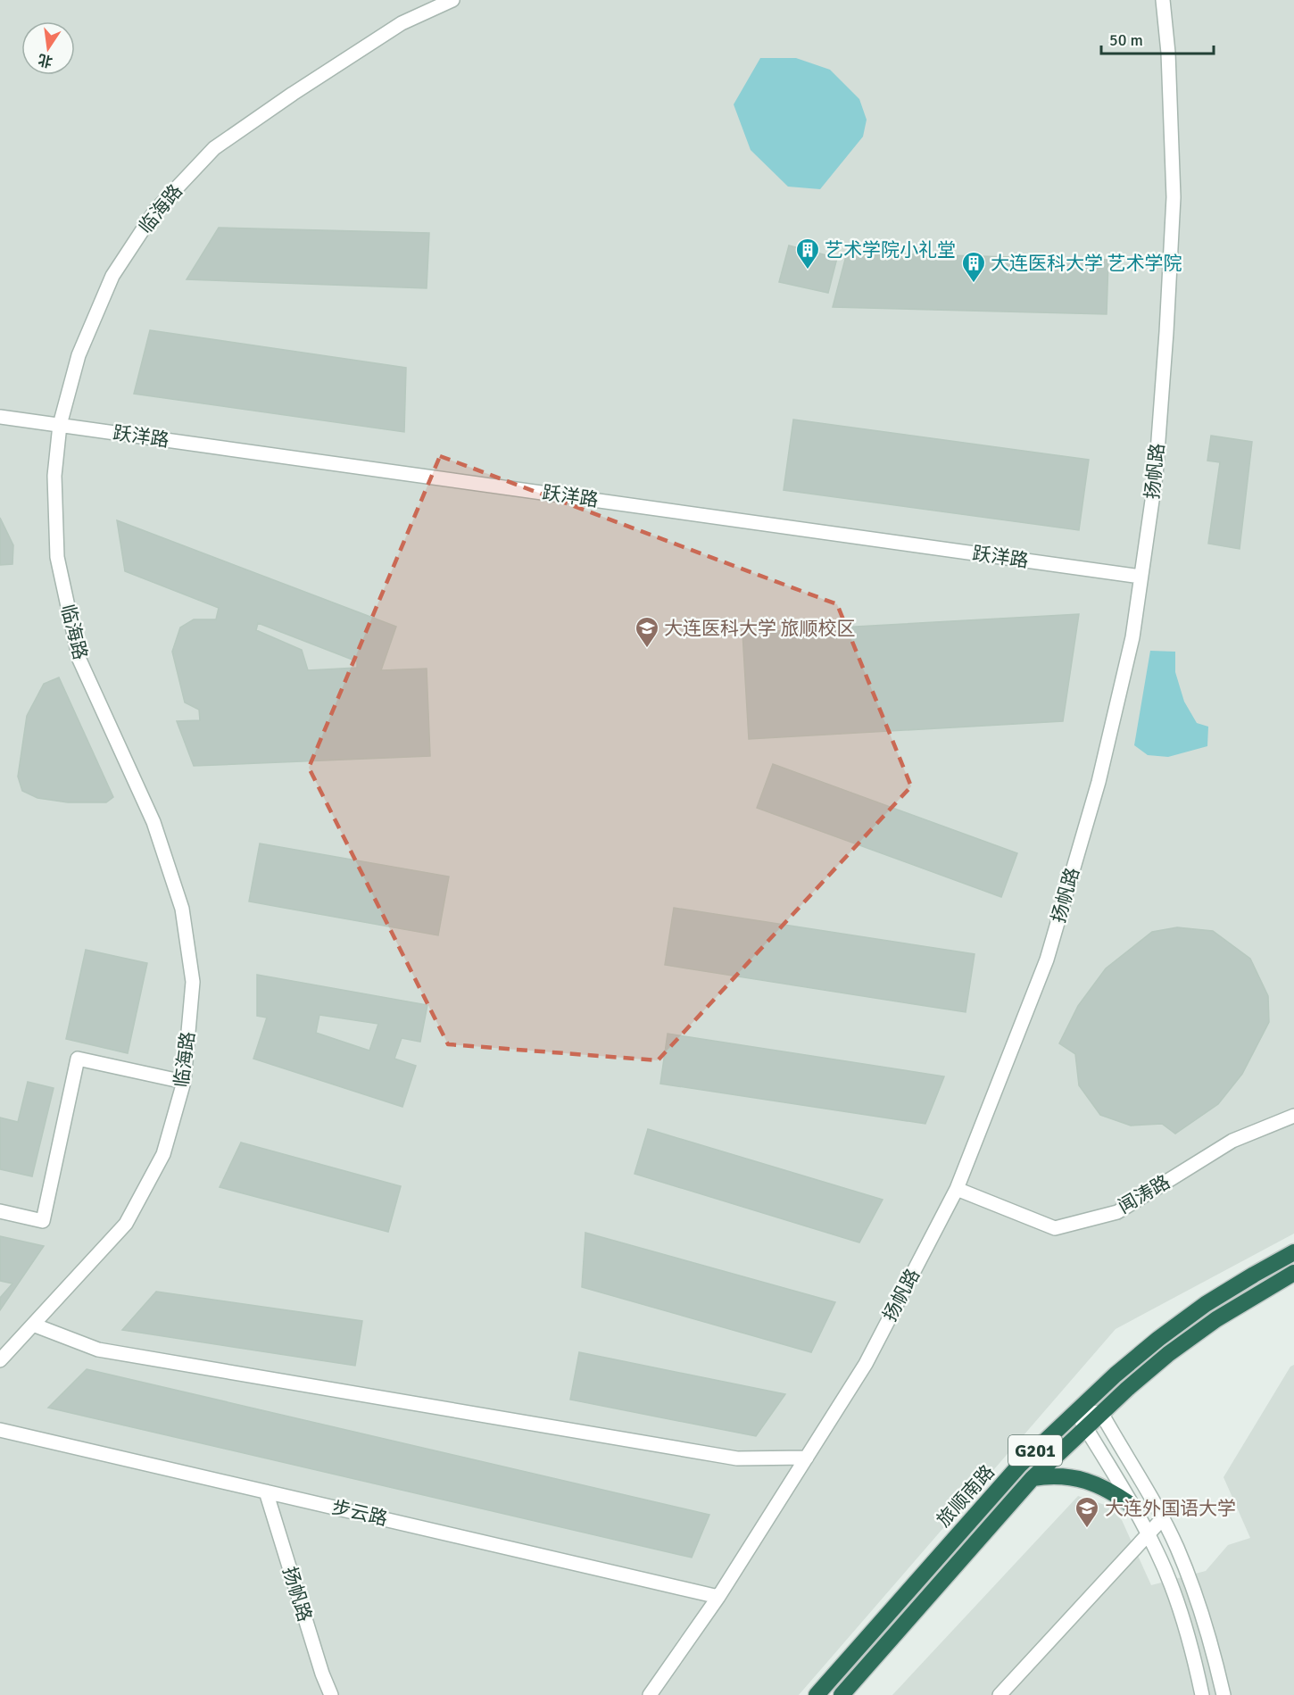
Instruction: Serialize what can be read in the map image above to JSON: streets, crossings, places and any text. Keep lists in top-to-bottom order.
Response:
{
  "streets": {
    "highway": ["G201", "旅顺南路"],
    "street": [
      "临海路",
      "跃洋路",
      "扬帆路",
      "闻涛路",
      "步云路"
    ]
  },
  "crossings": [
    ["临海路", "跃洋路"],
    ["跃洋路", "扬帆路"],
    ["扬帆路", "闻涛路"],
    ["扬帆路", "步云路"]
  ],
  "places": {
    "building": ["艺术学院小礼堂", "大连医科大学 艺术学院"],
    "school or university": ["大连医科大学 旅顺校区", "大连外国语大学"]
  },
  "scale_bar": "50 m",
  "north": "bottom"
}
